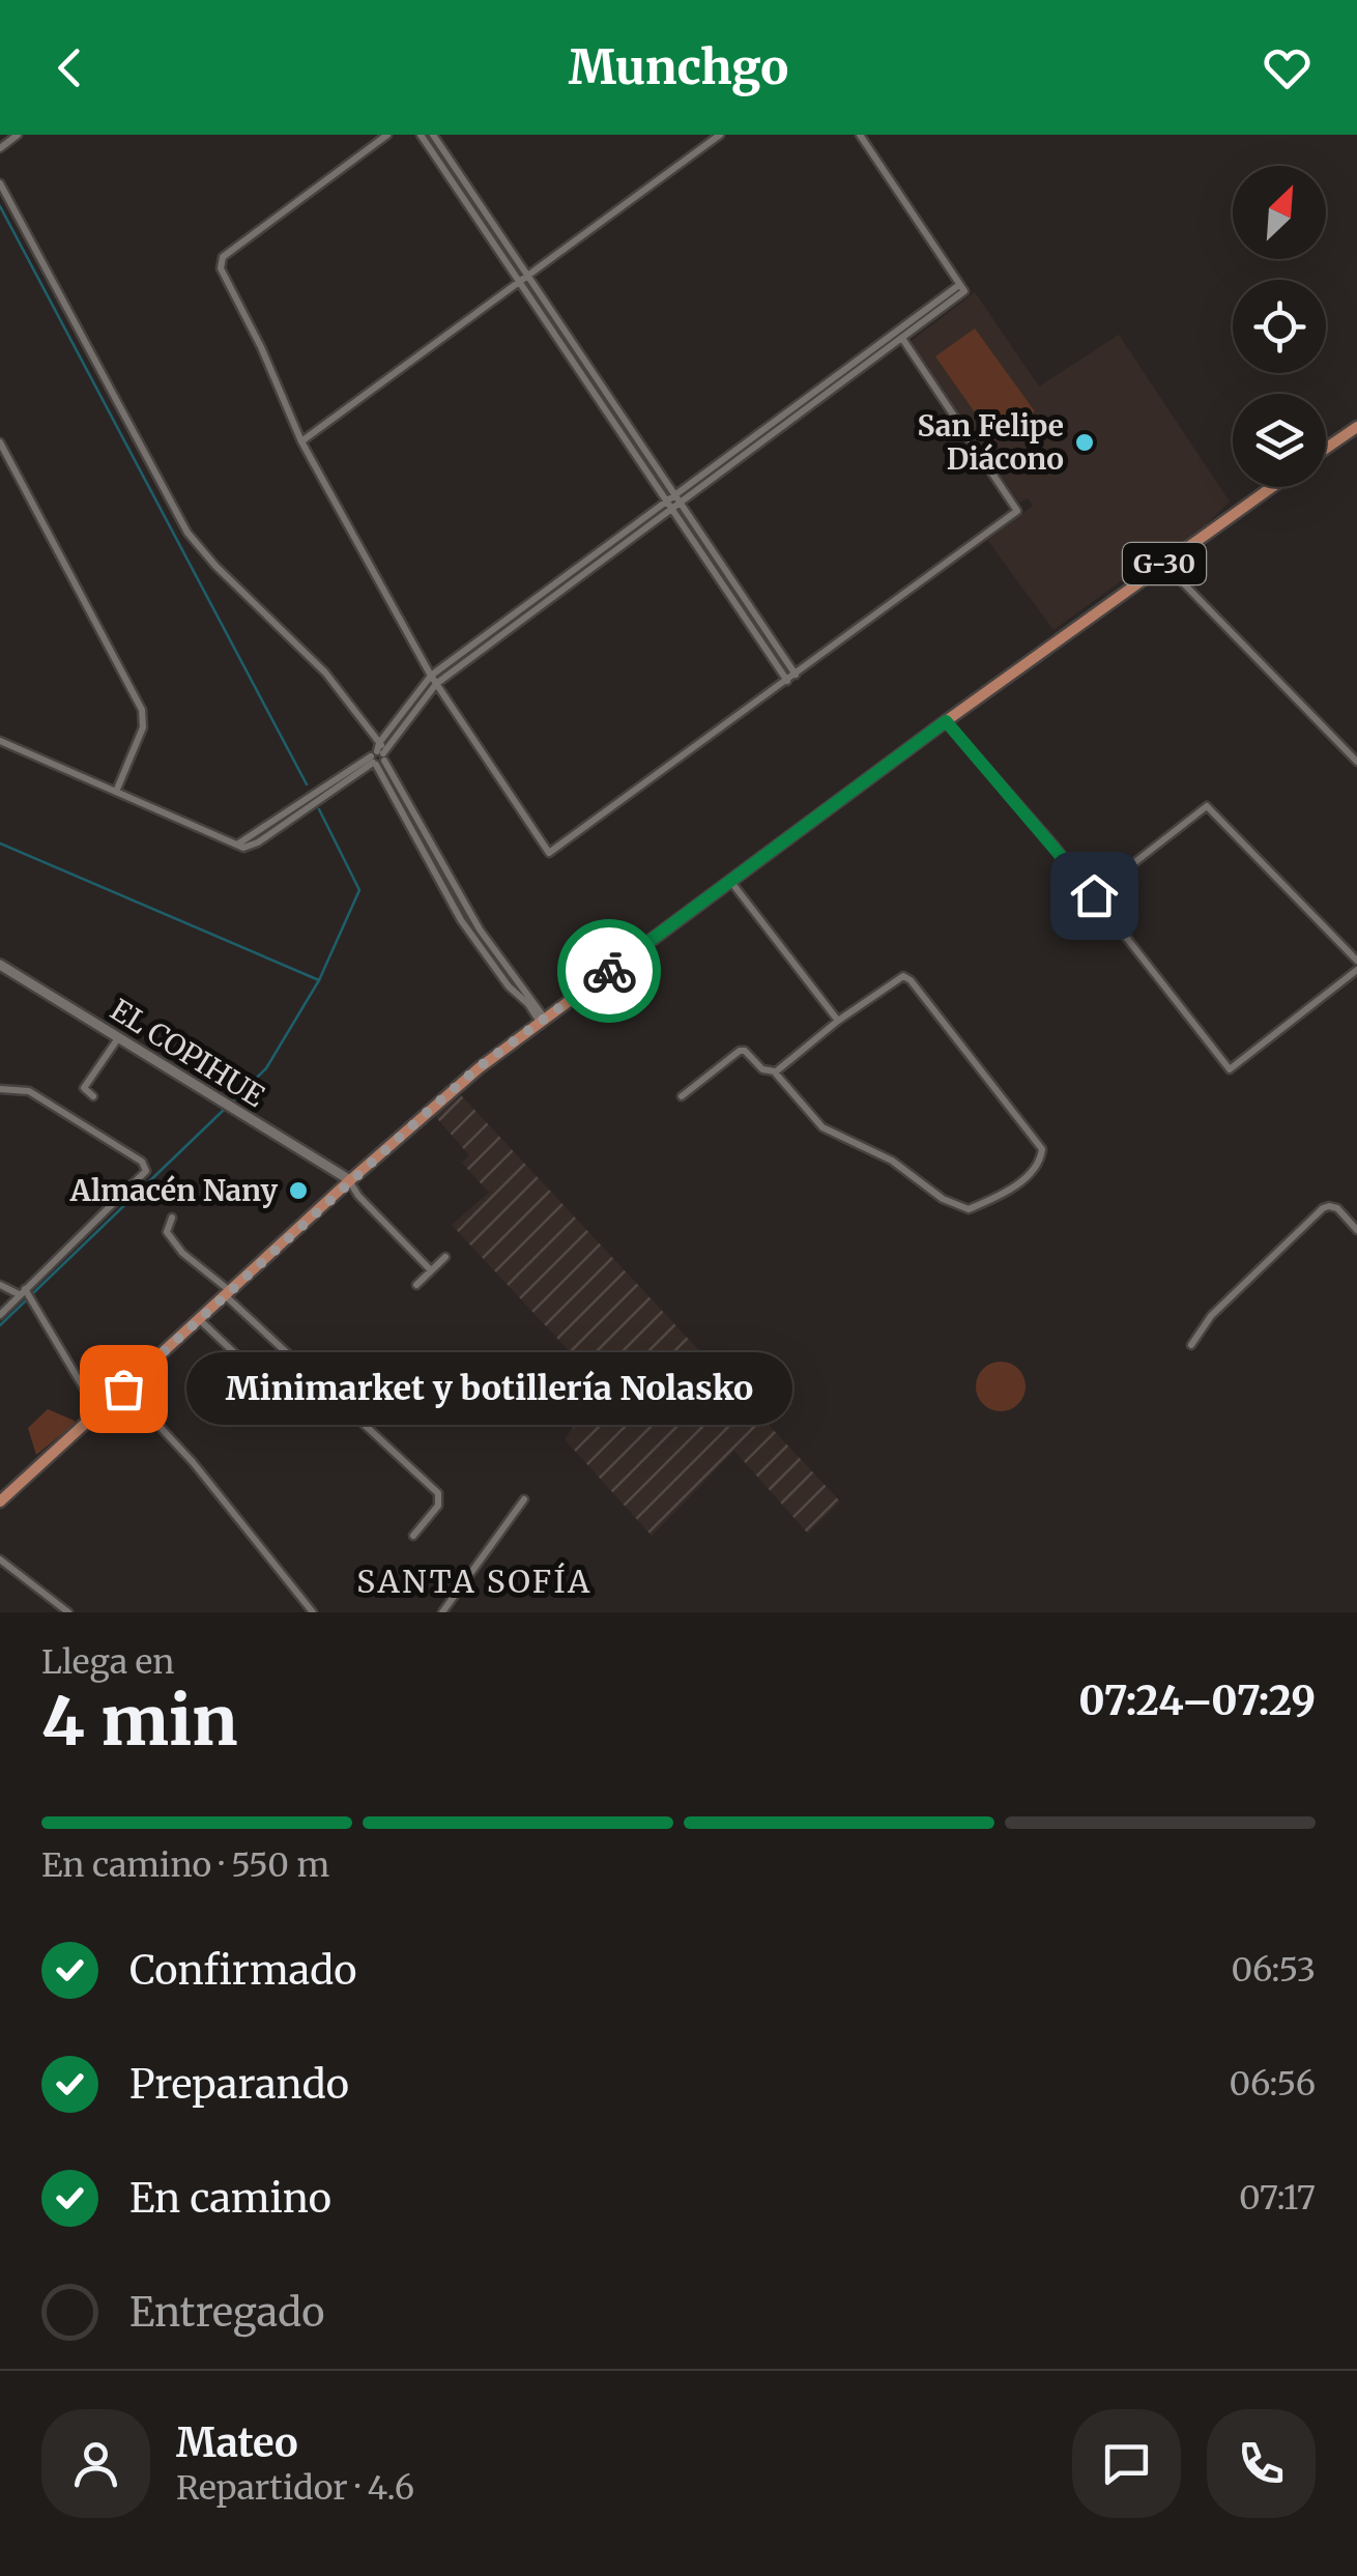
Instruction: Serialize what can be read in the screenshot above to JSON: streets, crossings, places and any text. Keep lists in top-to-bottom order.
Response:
{
  "streets": {
    "main road": ["G-30", "EL COPIHUE"]
  },
  "crossings": [
    ["G-30", "EL COPIHUE"]
  ],
  "districts": ["SANTA SOFÍA"],
  "places": ["San Felipe Diácono", "Almacén Nany", "Minimarket y botillería Nolasko"],
  "north": "top right",
  "page": {
    "header": "Munchgo",
    "bubble": "Minimarket y botillería Nolasko",
    "heading": ["4 min", "Llega en", "07:24–07:29"],
    "panel": ["Mateo", "Repartidor · 4.6"],
    "bar": "En camino · 550 m",
    "list": [
      ["Confirmado", "06:53"],
      ["Preparando", "06:56"],
      ["En camino", "07:17"],
      "Entregado"
    ]
  }
}
